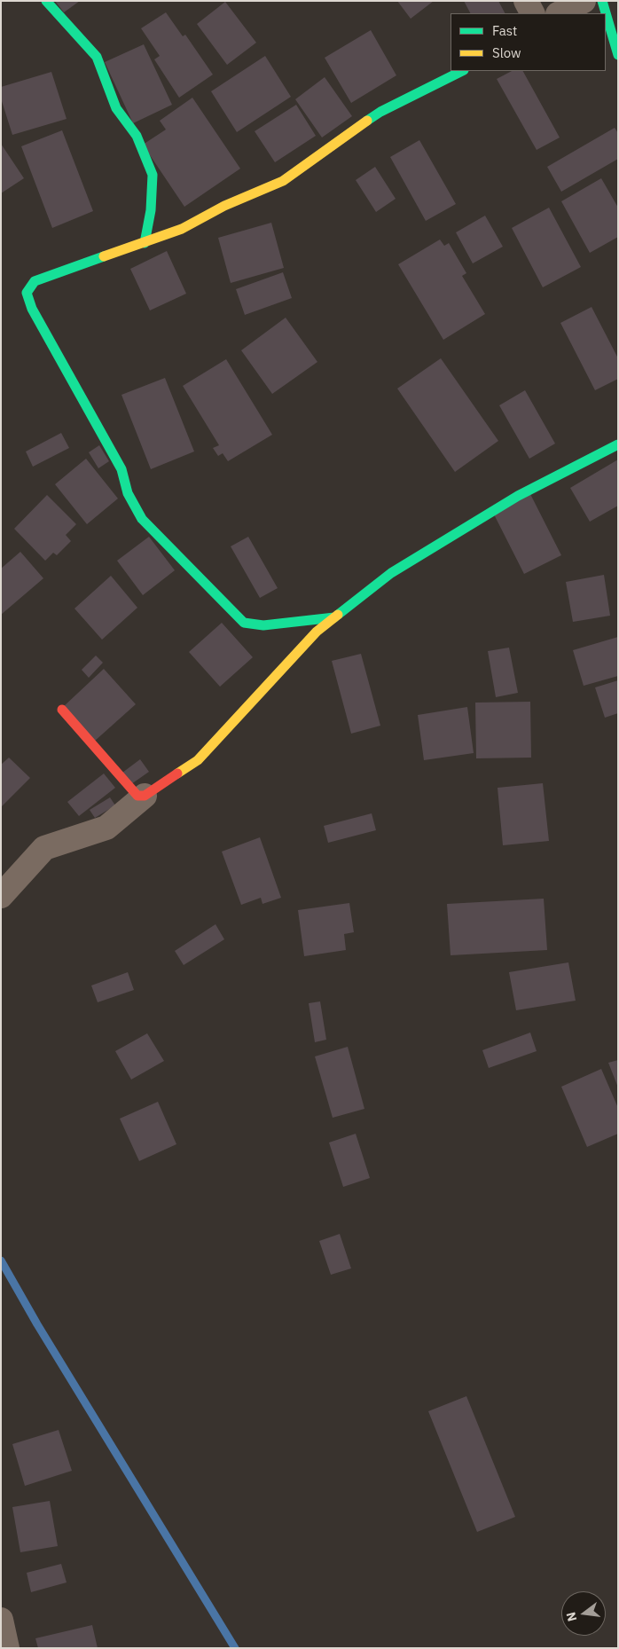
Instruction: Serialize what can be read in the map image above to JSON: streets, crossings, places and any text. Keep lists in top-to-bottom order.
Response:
{
  "legend": ["Fast", "Slow"],
  "north": "left"
}
